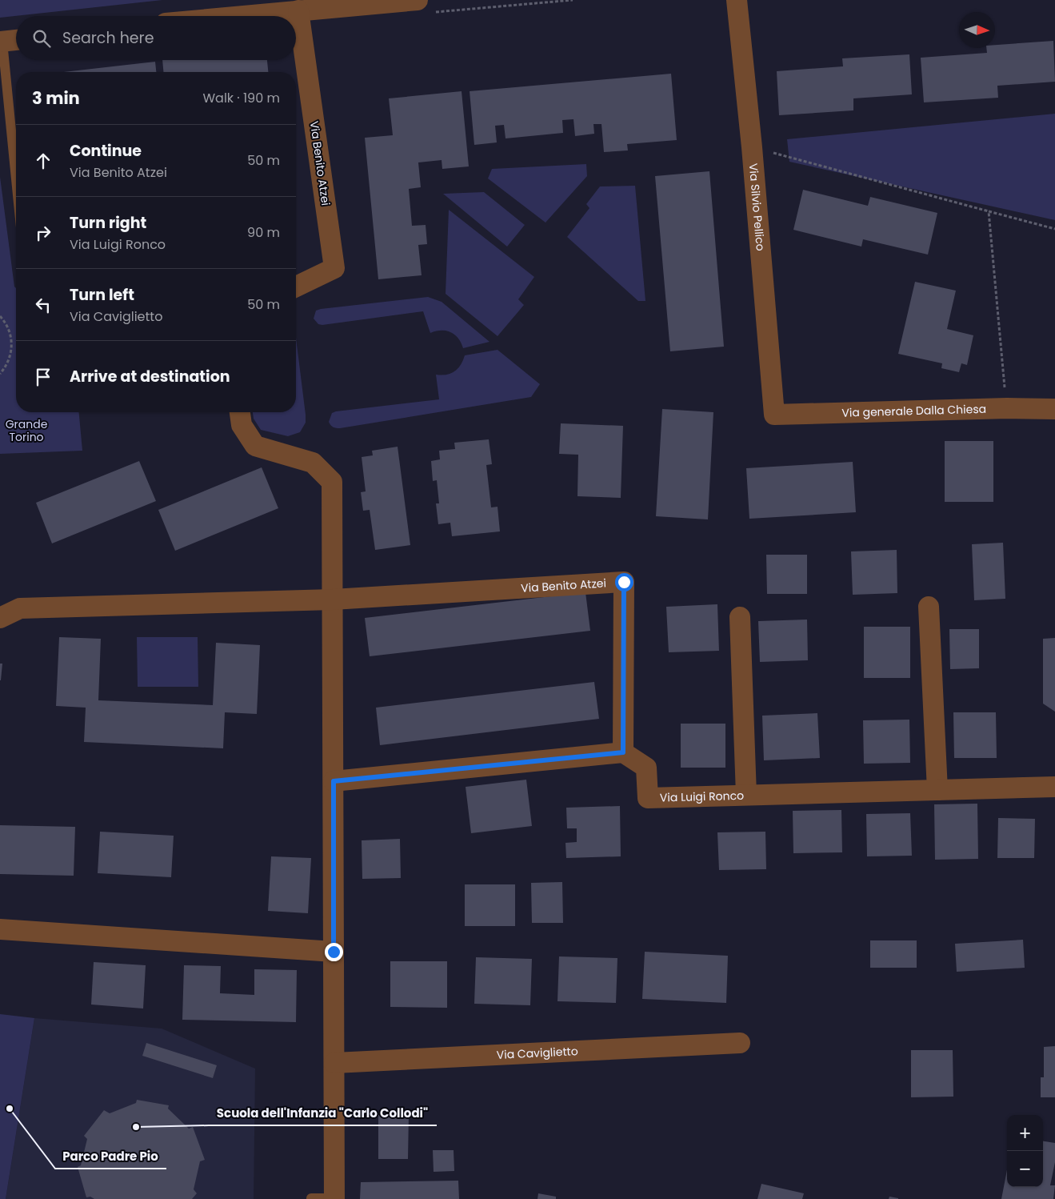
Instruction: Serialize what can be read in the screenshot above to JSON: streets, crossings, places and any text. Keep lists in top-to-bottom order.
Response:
{
  "streets": {
    "street": [
      "Via Benito Atzei",
      "Via Silvio Pellico",
      "Via generale Dalla Chiesa",
      "Via Luigi Ronco",
      "Via Caviglietto"
    ]
  },
  "crossings": [
    ["Via Benito Atzei", "Via Luigi Ronco"],
    ["Via Silvio Pellico", "Via generale Dalla Chiesa"]
  ],
  "parks": ["Grande Torino"],
  "places": ["Parco Padre Pio", "Scuola dell'Infanzia \"Carlo Collodi\""],
  "north": "right",
  "page": {
    "search": "Search here",
    "heading": ["3 min", "Walk · 190 m"],
    "list": [
      ["Continue", "Via Benito Atzei", "50 m"],
      ["Turn right", "Via Luigi Ronco", "90 m"],
      ["Turn left", "Via Caviglietto", "50 m"],
      "Arrive at destination"
    ],
    "map_buttons": ["+", "−"]
  }
}
